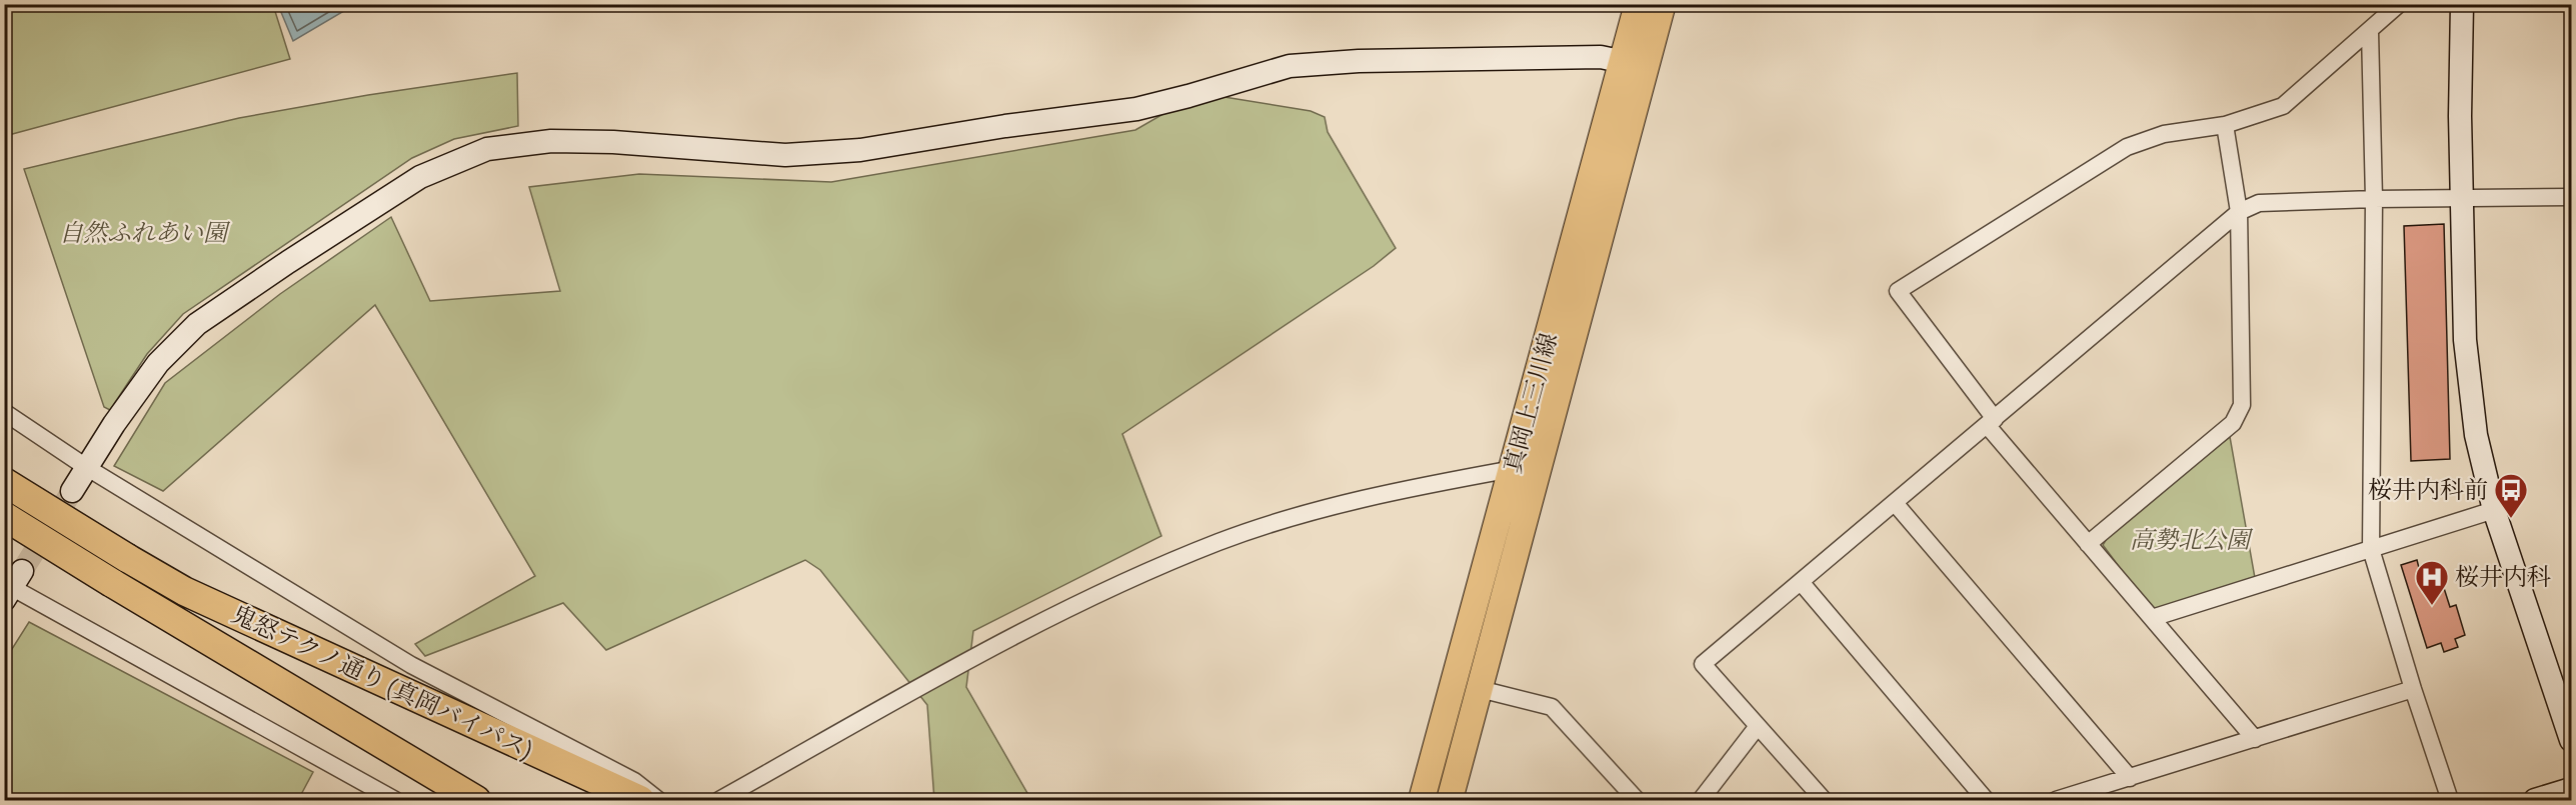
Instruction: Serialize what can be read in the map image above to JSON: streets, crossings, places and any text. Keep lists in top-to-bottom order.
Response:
{
  "streets": {
    "highway": ["鬼怒テクノ通り (真岡バイパス)"],
    "main road": ["真岡上三川線"]
  },
  "parks": ["自然ふれあい園", "高勢北公園"],
  "places": {
    "bus stop": ["桜井内科前"],
    "hospital": ["桜井内科"]
  }
}
